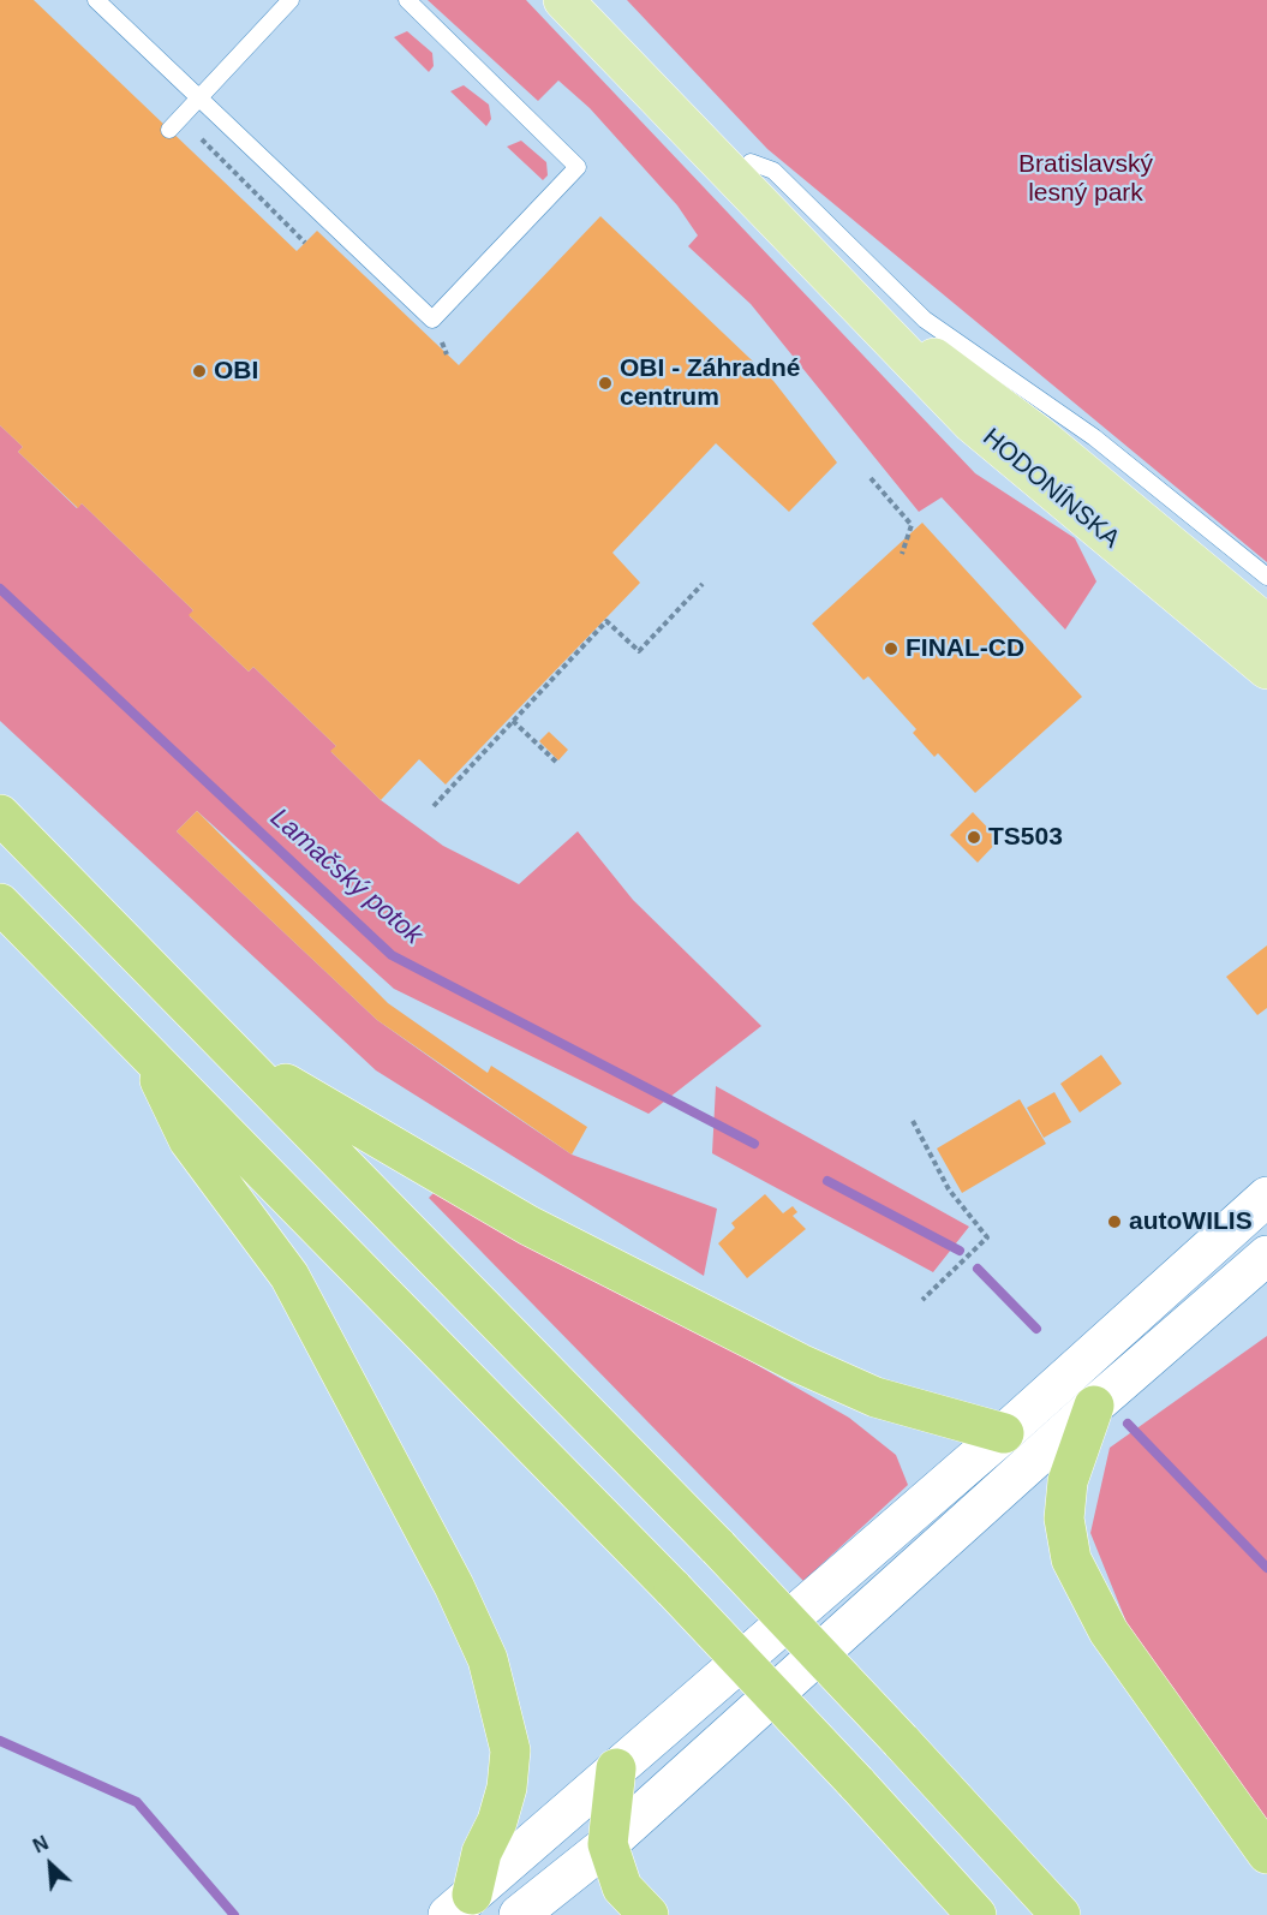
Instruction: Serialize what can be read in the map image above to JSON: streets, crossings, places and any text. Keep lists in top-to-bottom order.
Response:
{
  "streets": {
    "main road": ["HODONÍNSKA"]
  },
  "water": ["Lamačský potok"],
  "parks": ["Bratislavský lesný park"],
  "places": [
    "OBI",
    "OBI - Záhradné centrum",
    "FINAL-CD",
    "TS503",
    "autoWILIS"
  ],
  "north": "top left"
}
